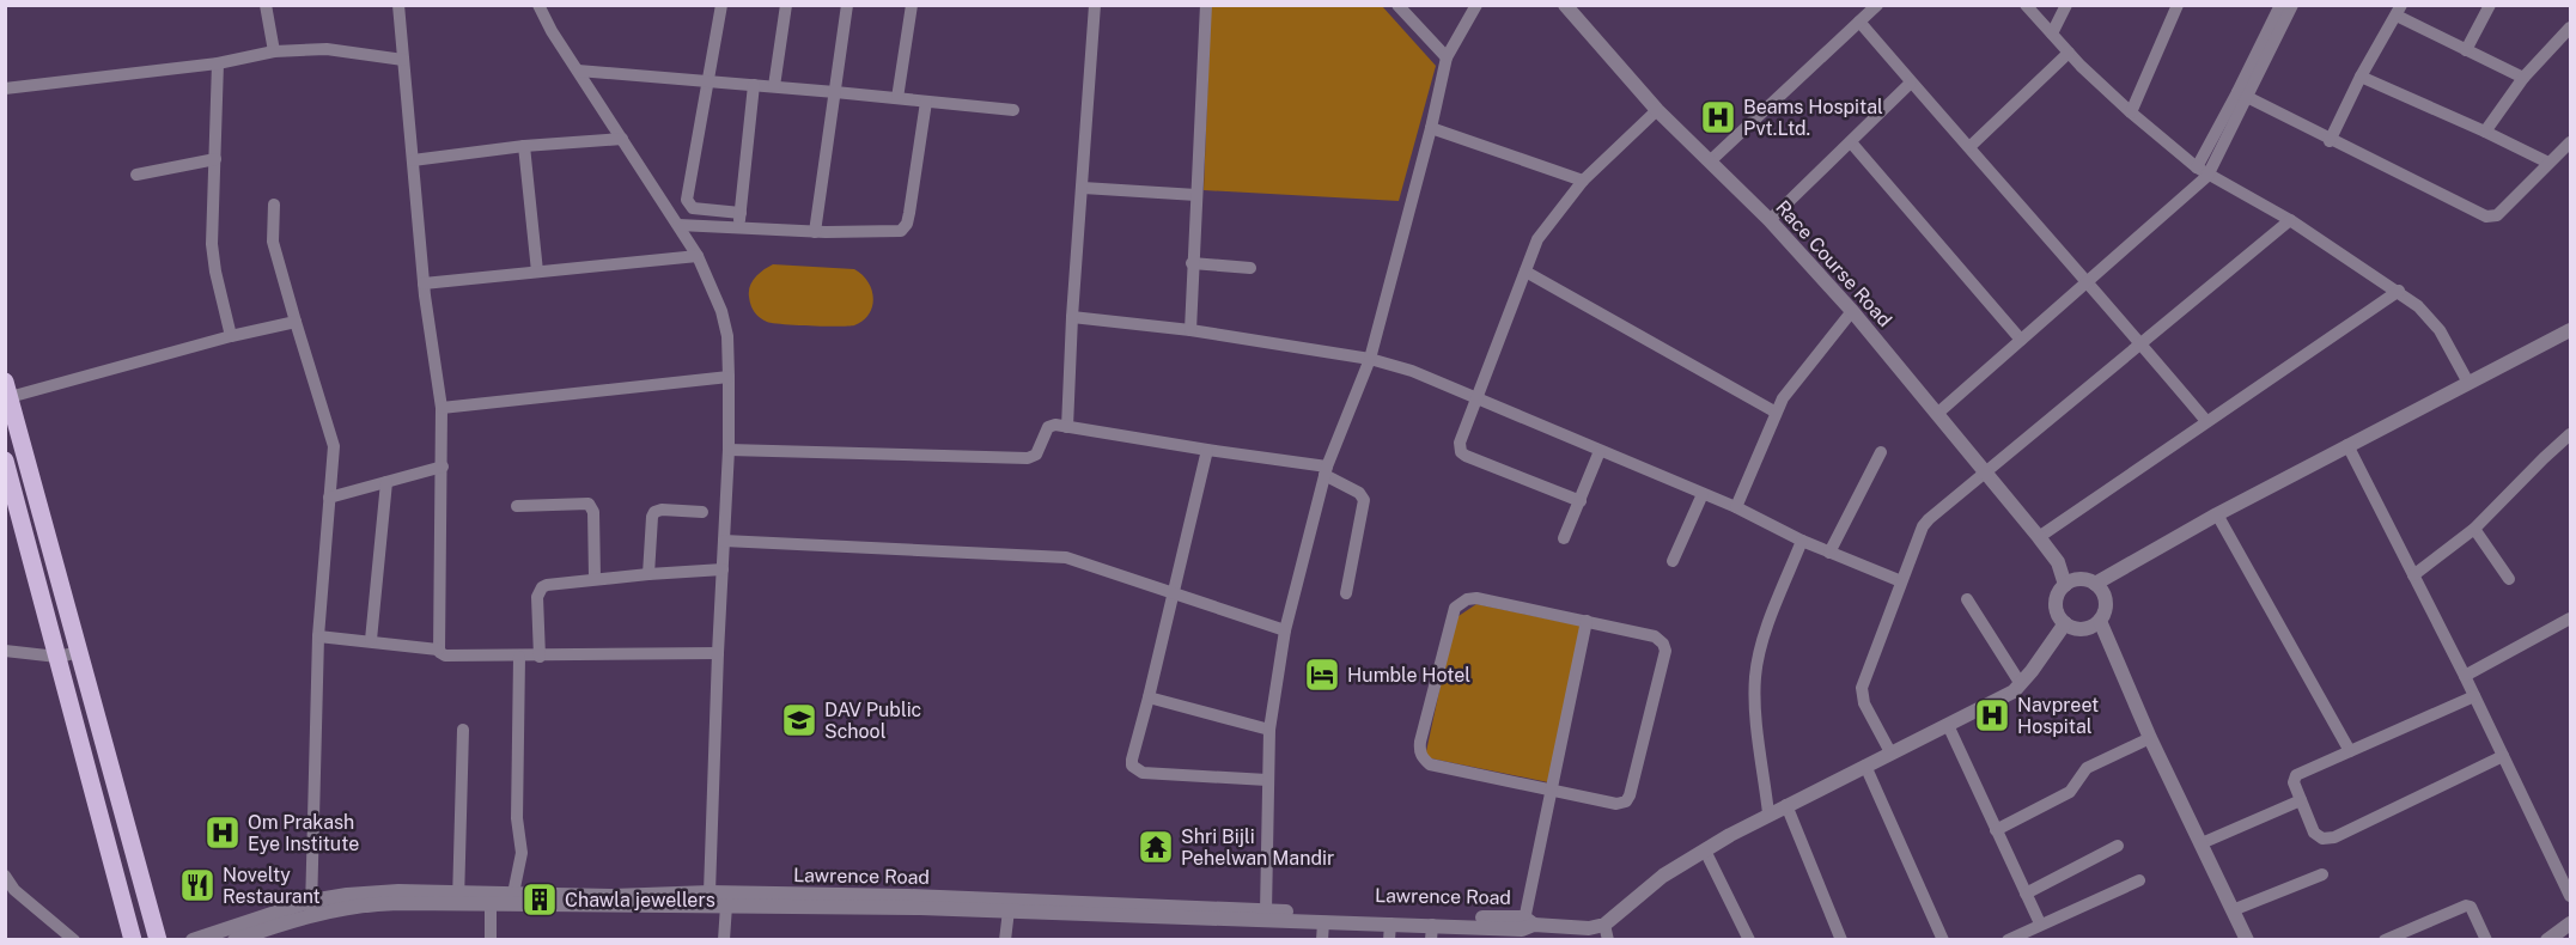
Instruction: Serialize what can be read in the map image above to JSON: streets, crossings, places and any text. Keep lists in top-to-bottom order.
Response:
{
  "streets": {
    "street": ["Race Course Road", "Lawrence Road"]
  },
  "places": {
    "hospital": ["Beams Hospital Pvt.Ltd.", "Navpreet Hospital", "Om Prakash Eye Institute"],
    "hotel": ["Humble Hotel"],
    "school or university": ["DAV Public School"],
    "temple": ["Shri Bijli Pehelwan Mandir"],
    "restaurant": ["Novelty Restaurant"],
    "building": ["Chawla jewellers"]
  }
}
